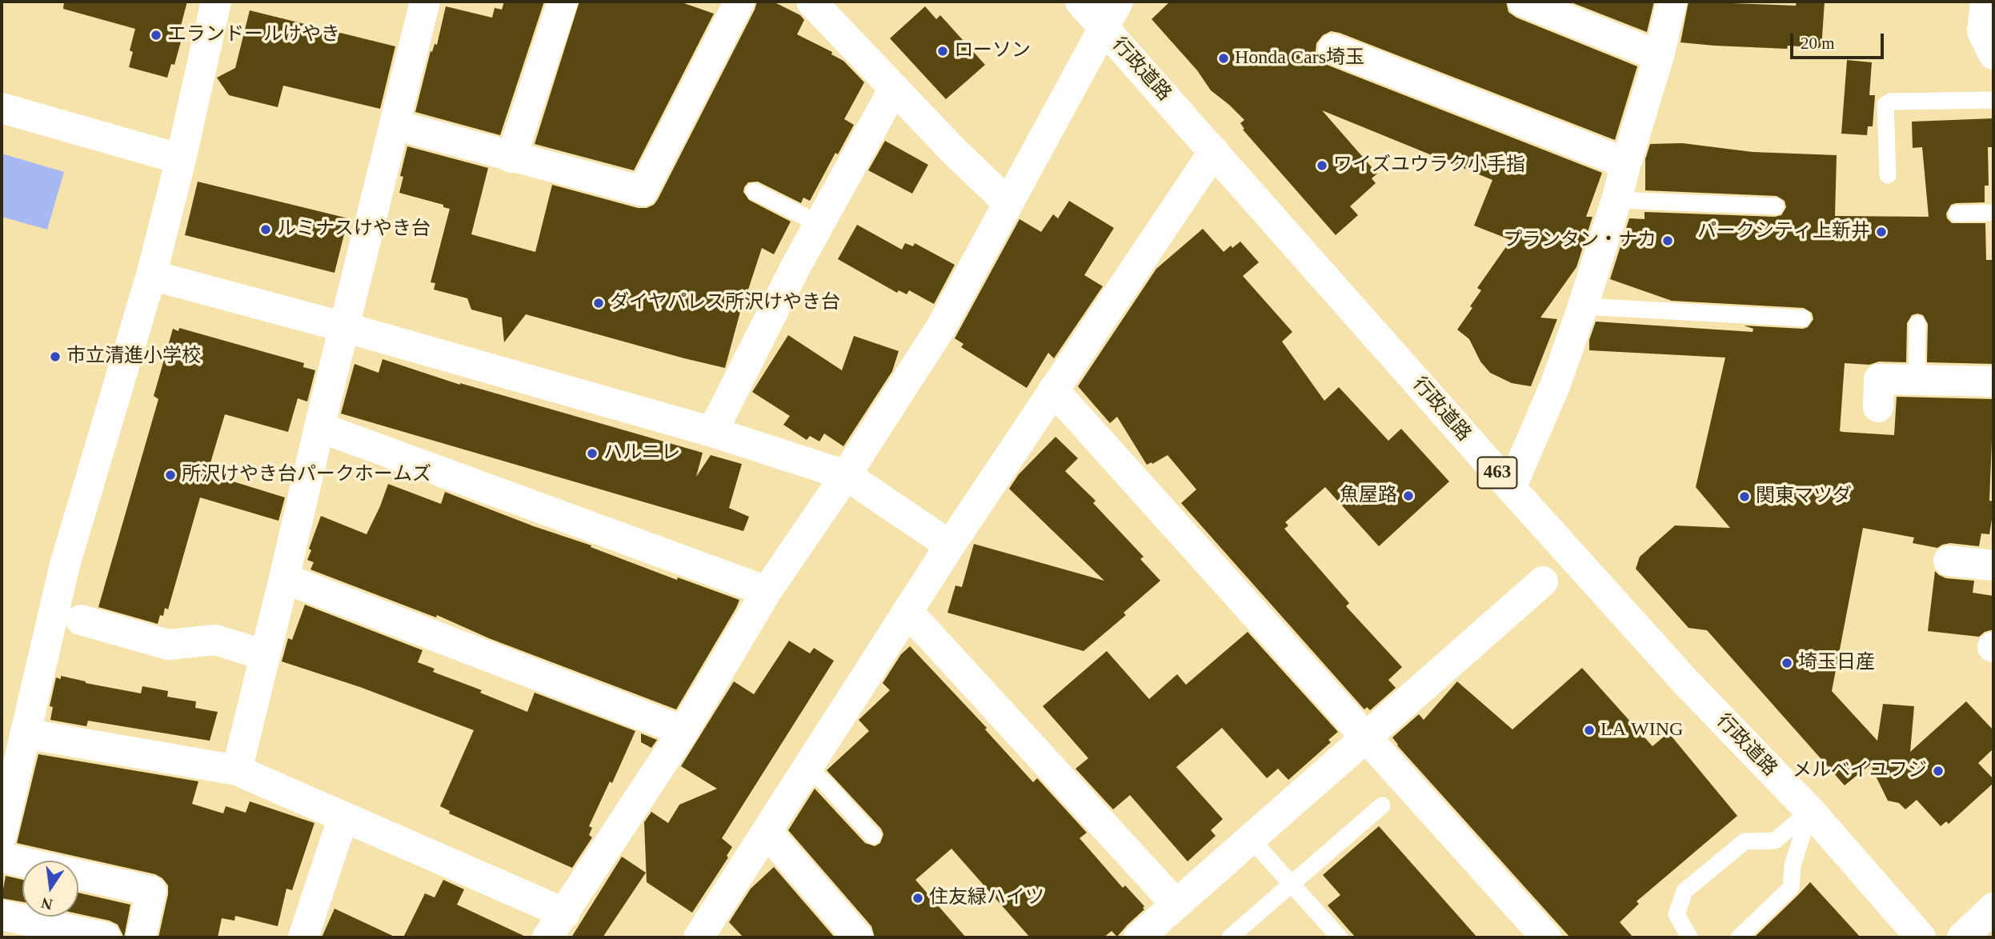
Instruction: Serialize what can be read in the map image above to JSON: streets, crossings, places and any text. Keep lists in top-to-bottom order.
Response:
{
  "streets": {
    "main road": ["行政道路", "463"]
  },
  "places": [
    "エランドールけやき",
    "ローソン",
    "Honda Cars埼玉",
    "ワイズユウラク小手指",
    "ルミナスけやき台",
    "パークシティ上新井",
    "プランタン・ナカ",
    "ダイヤパレス所沢けやき台",
    "市立清進小学校",
    "ハルニレ",
    "所沢けやき台パークホームズ",
    "魚屋路",
    "関東マツダ",
    "埼玉日産",
    "LA WING",
    "メルベイユフジ",
    "住友緑ハイツ"
  ],
  "scale_bar": "20 m",
  "north": "bottom"
}
